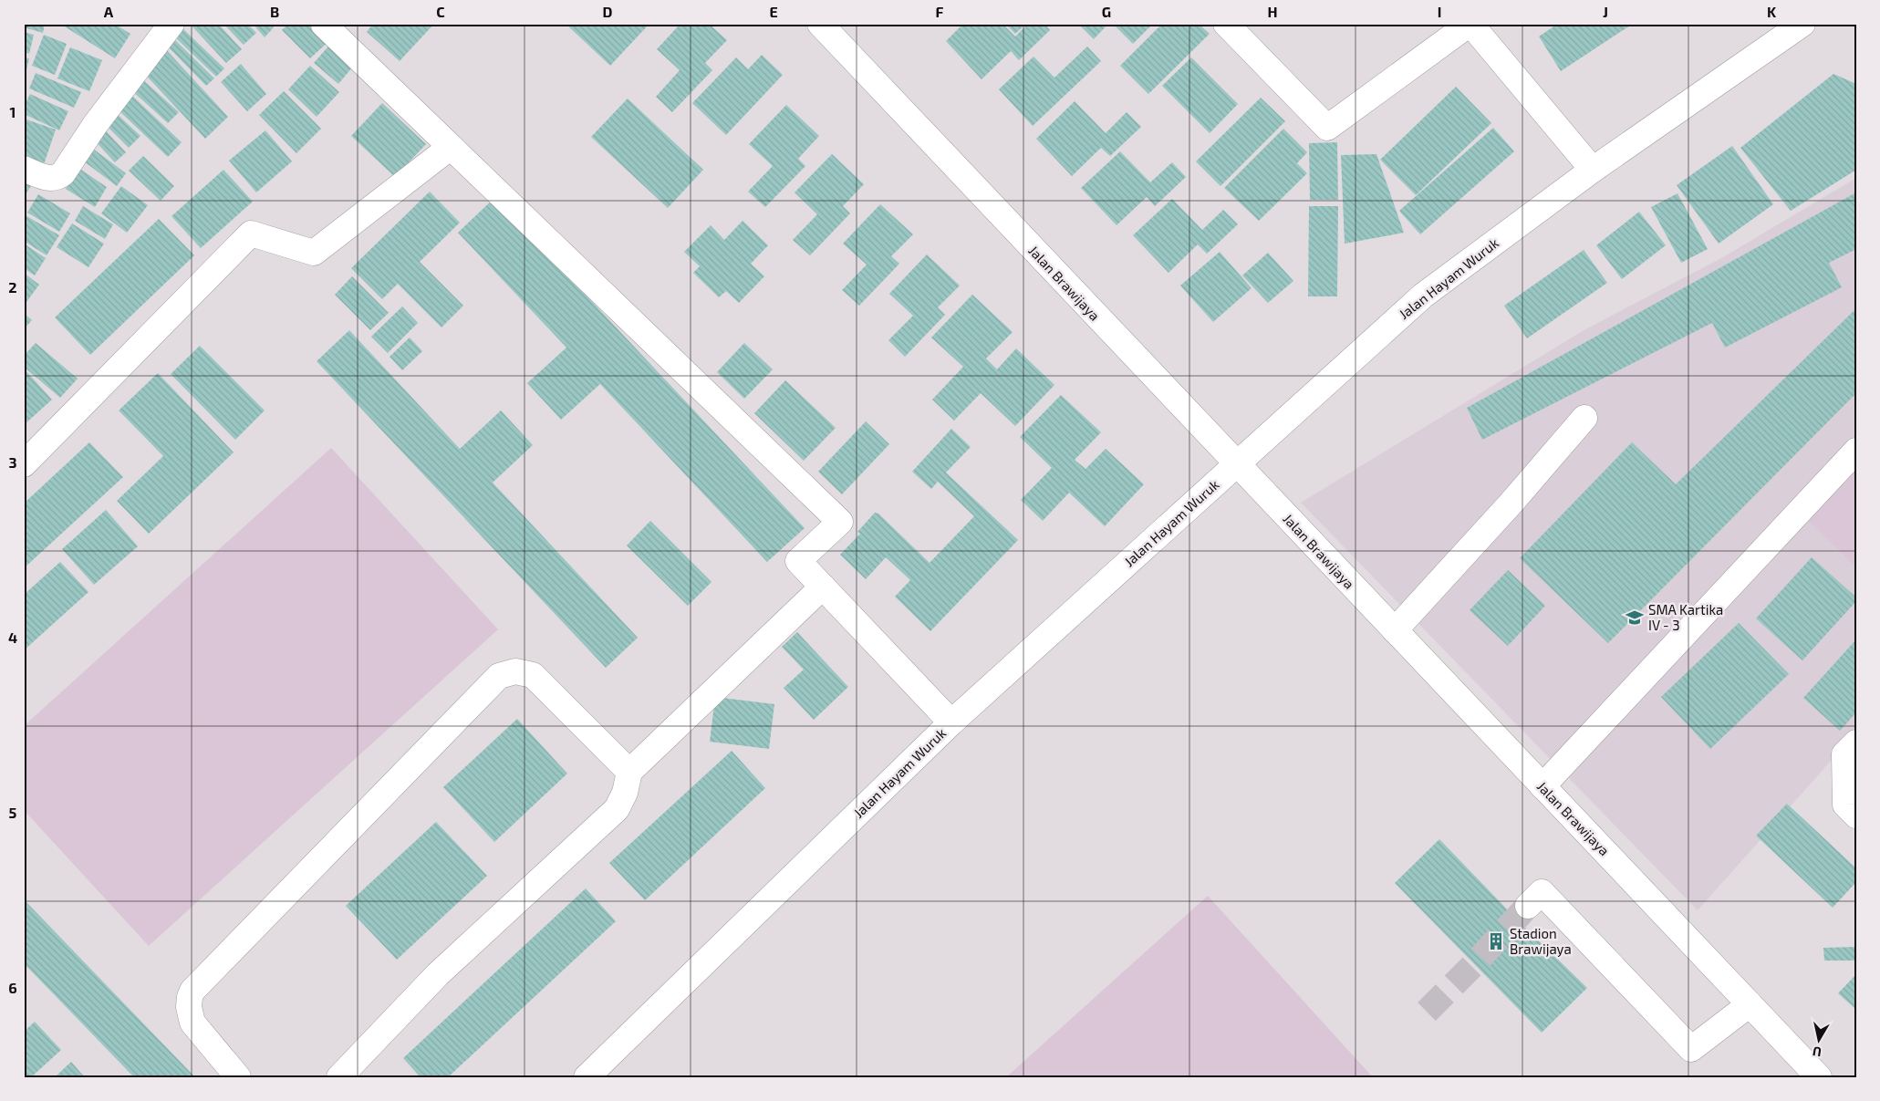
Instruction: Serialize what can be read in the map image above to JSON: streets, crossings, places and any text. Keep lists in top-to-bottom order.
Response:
{
  "streets": {
    "street": ["Jalan Hayam Wuruk", "Jalan Brawijaya"]
  },
  "crossings": [
    ["Jalan Hayam Wuruk", "Jalan Brawijaya"]
  ],
  "places": {
    "school or university": ["SMA Kartika IV - 3"],
    "building": ["Stadion Brawijaya"]
  },
  "north": "bottom",
  "grid": {
    "columns": [
      "A",
      "B",
      "C",
      "D",
      "E",
      "F",
      "G",
      "H",
      "I",
      "J",
      "K"
    ],
    "rows": [
      "1",
      "2",
      "3",
      "4",
      "5",
      "6"
    ]
  }
}
